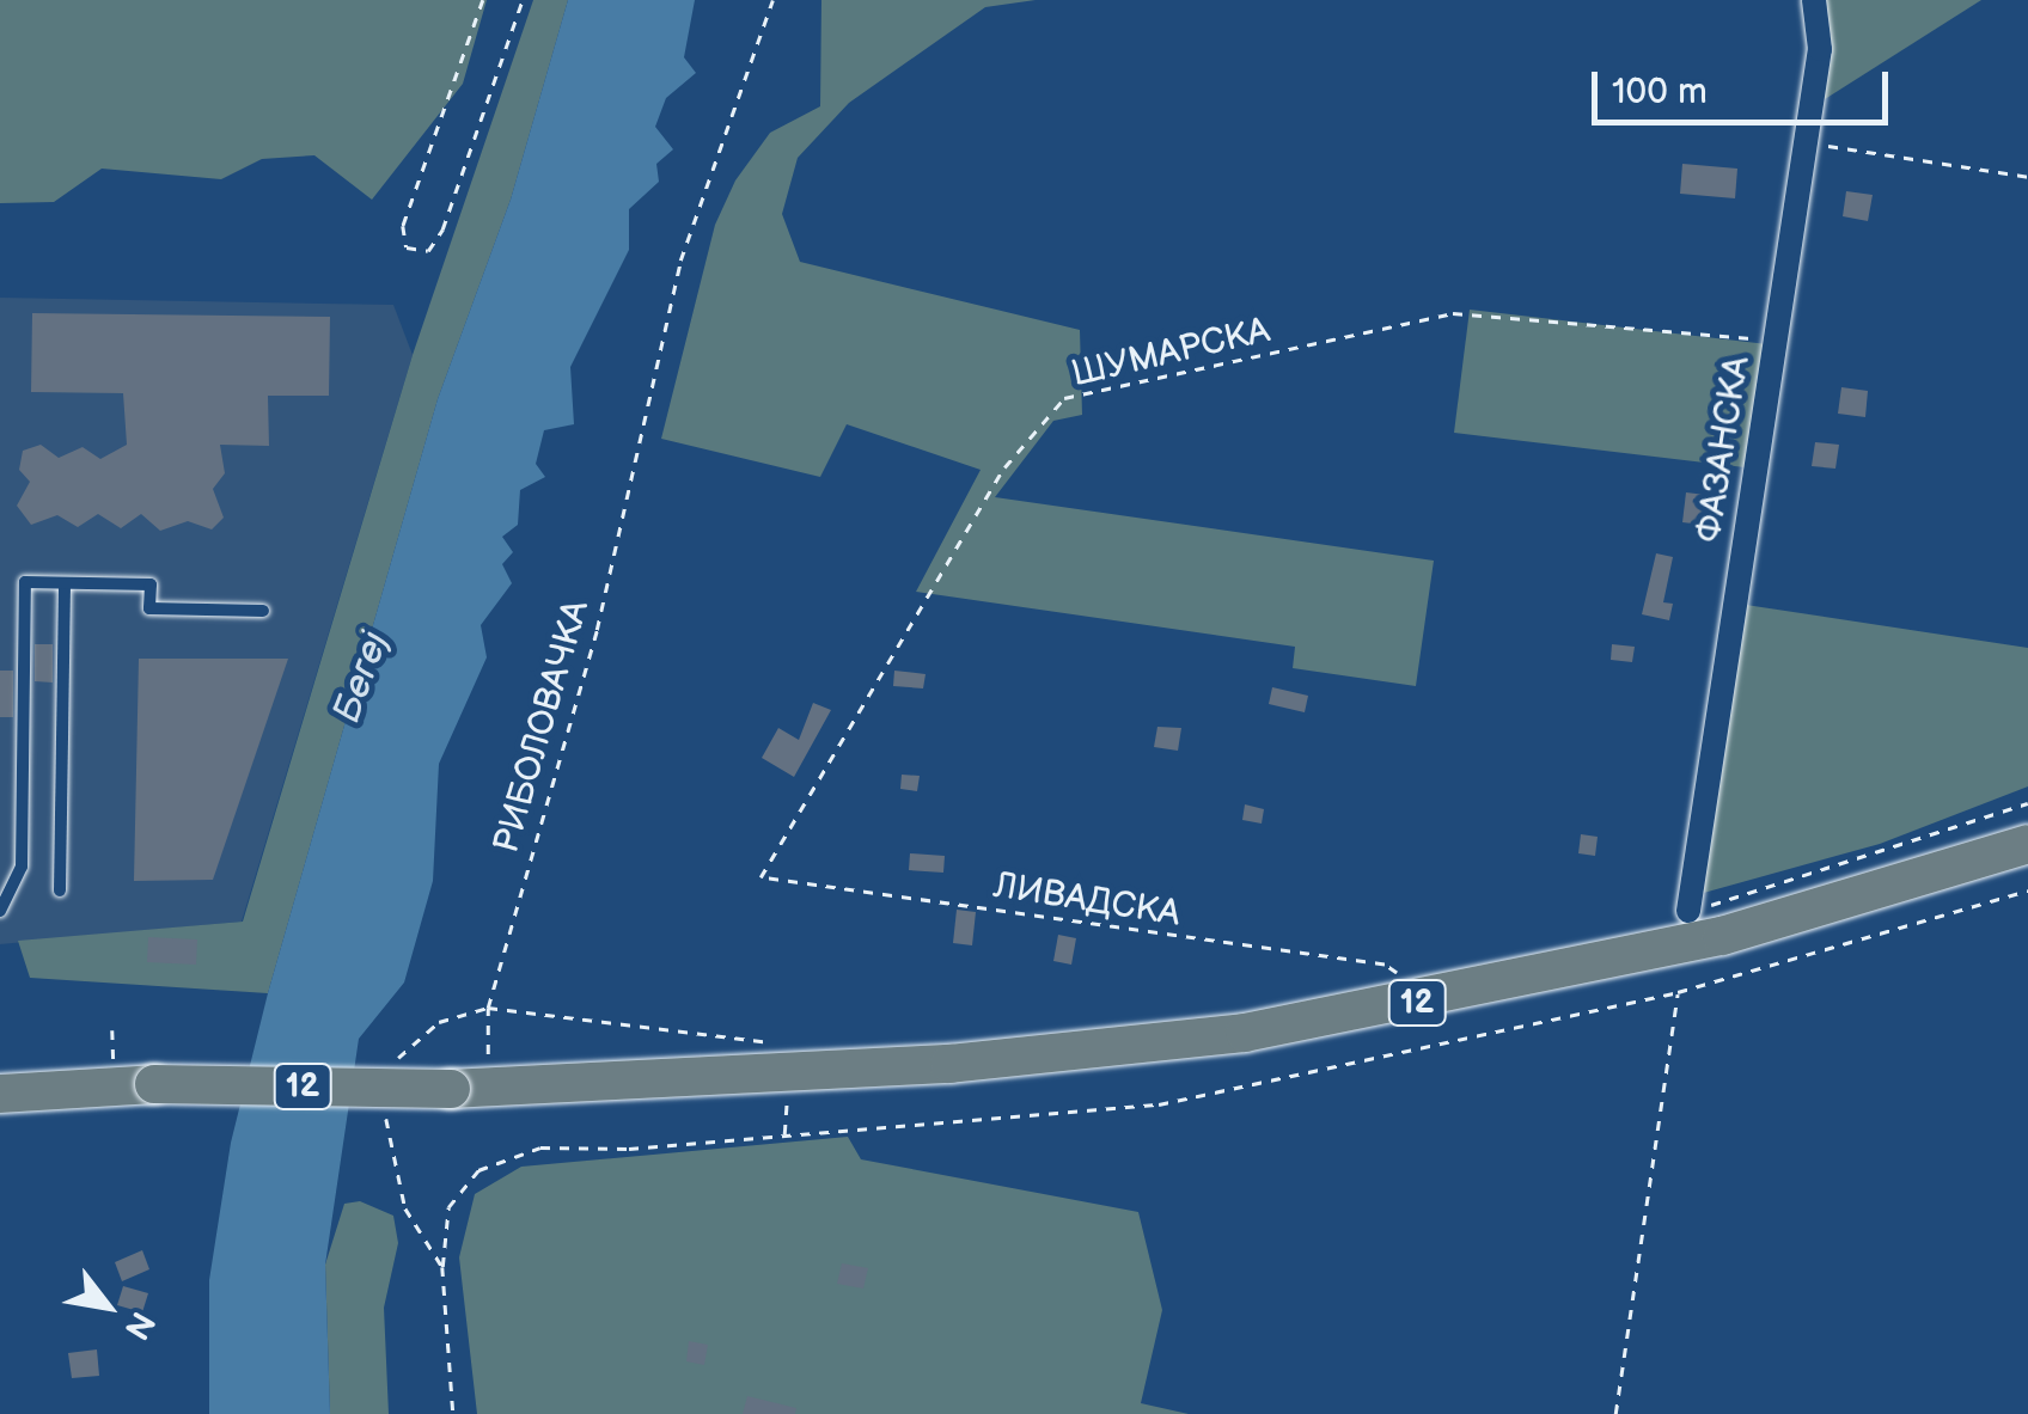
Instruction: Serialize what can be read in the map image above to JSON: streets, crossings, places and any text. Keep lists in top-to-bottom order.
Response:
{
  "streets": {
    "main road": ["12"],
    "street": ["ФАЗАНСКА"],
    "path": ["ШУМАРСКА", "РИБОЛОВАЧКА", "ЛИВАДСКА"]
  },
  "crossings": [
    ["ШУМАРСКА", "ФАЗАНСКА"],
    ["ШУМАРСКА", "ЛИВАДСКА"],
    ["РИБОЛОВАЧКА", "12"]
  ],
  "water": ["Бегеј"],
  "scale_bar": "100 m",
  "north": "bottom right"
}
